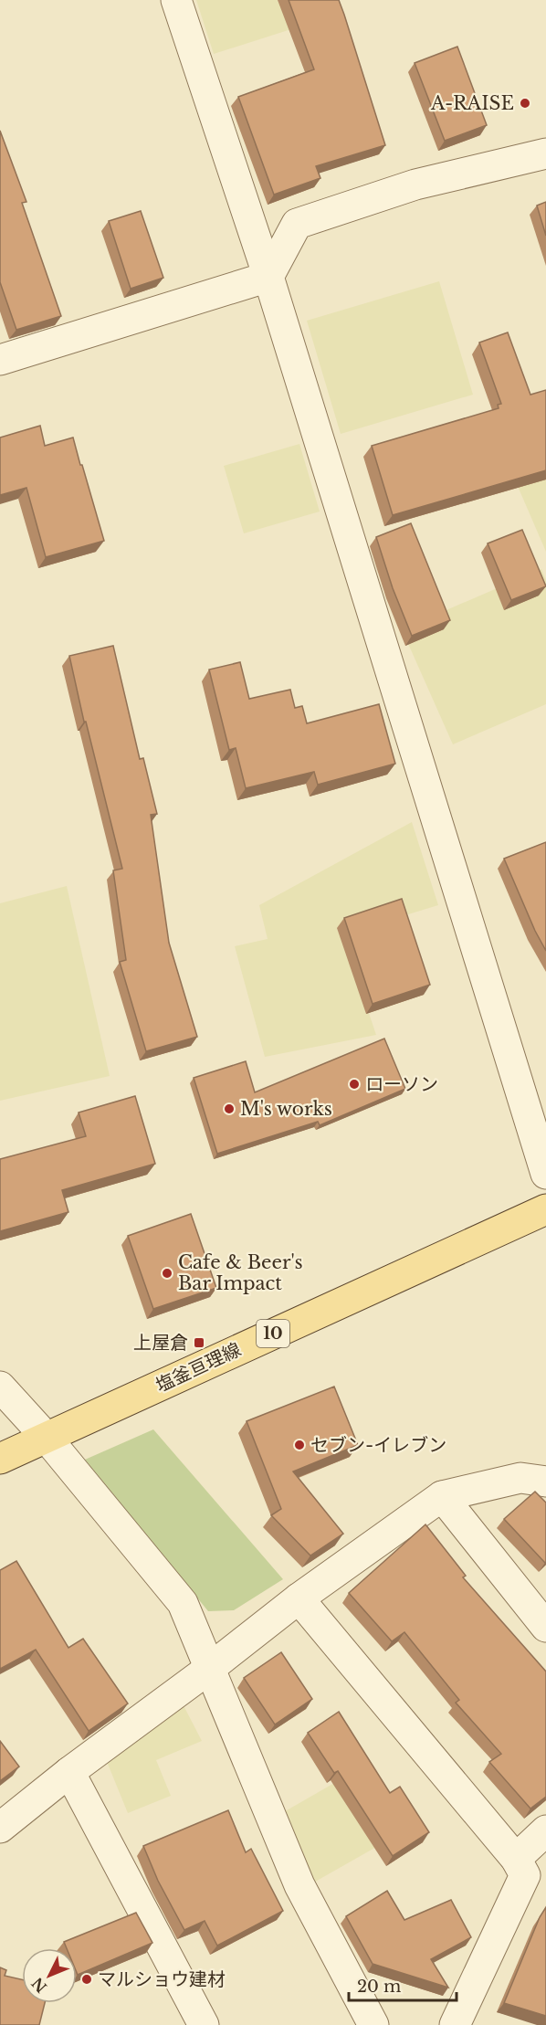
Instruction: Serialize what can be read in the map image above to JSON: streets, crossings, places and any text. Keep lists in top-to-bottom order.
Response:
{
  "streets": {
    "main road": ["10", "塩釜亘理線"]
  },
  "places": {
    "other": [
      "A-RAISE",
      "ローソン",
      "M's works",
      "Cafe & Beer's Bar Impact",
      "セブン-イレブン",
      "マルショウ建材"
    ],
    "transit": ["上屋倉"]
  },
  "scale_bar": "20 m",
  "north": "bottom left"
}
